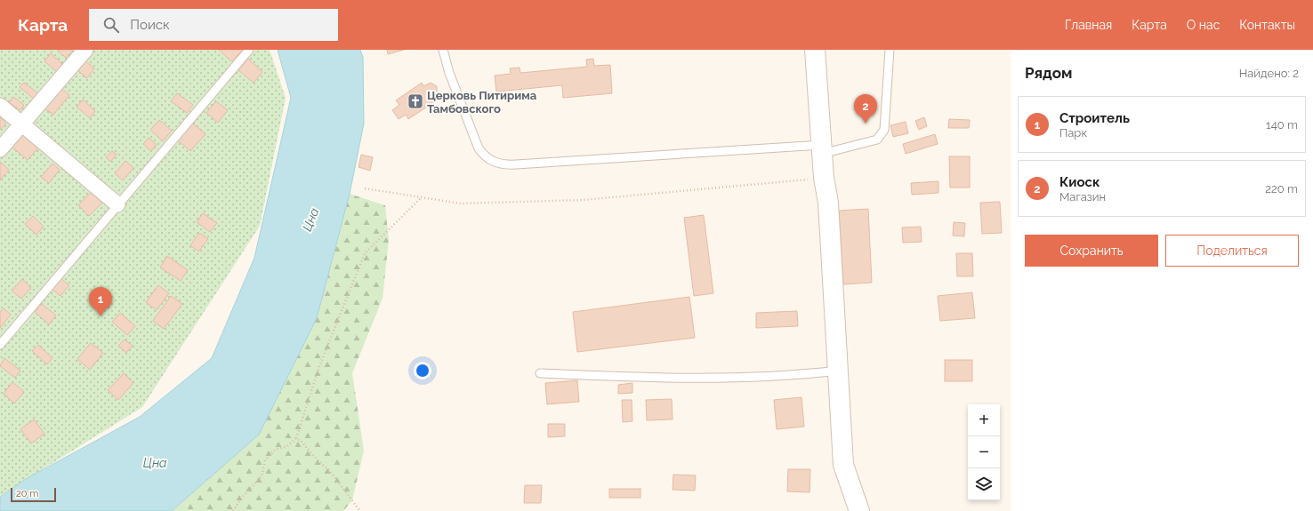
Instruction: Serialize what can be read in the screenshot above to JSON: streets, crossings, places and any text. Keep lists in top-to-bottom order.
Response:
{
  "water": ["Цна"],
  "places": {
    "church": ["Церковь Питирима Тамбовского"]
  },
  "scale_bar": "20 m",
  "page": {
    "header": "Карта",
    "search": "Поиск",
    "nav": [
      "Главная",
      "Карта",
      "О нас",
      "Контакты"
    ],
    "heading": ["Рядом", "Найдено: 2"],
    "pins": ["2", "1"],
    "list": [
      {
        "mark": "1",
        "name": "Строитель",
        "note": "Парк",
        "value": "140 m"
      },
      {
        "mark": "2",
        "name": "Киоск",
        "note": "Магазин",
        "value": "220 m"
      }
    ],
    "buttons": ["Сохранить", "Поделиться"],
    "map_buttons": ["+", "−"],
    "scale": "20 m"
  }
}
